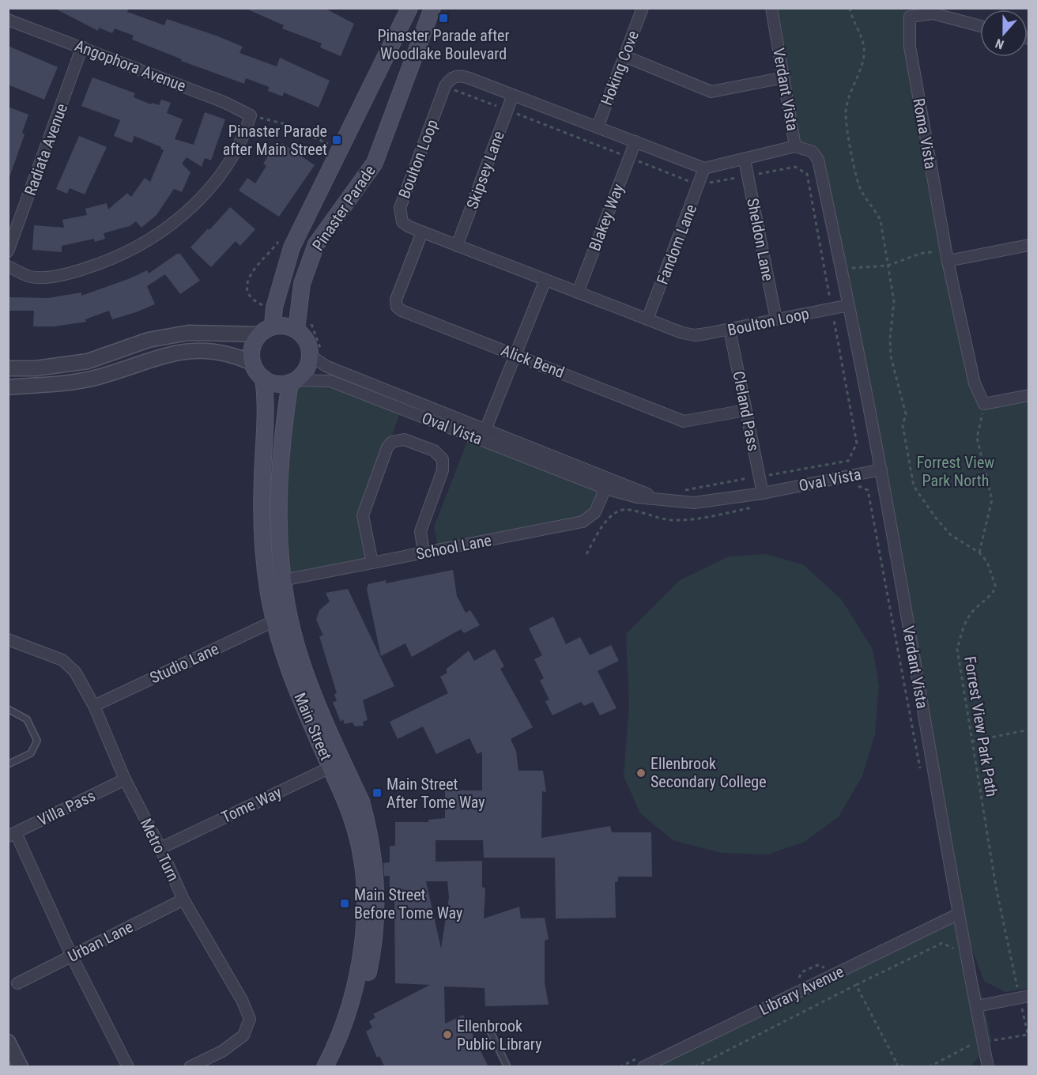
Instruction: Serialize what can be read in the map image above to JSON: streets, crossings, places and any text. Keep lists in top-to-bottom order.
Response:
{
  "streets": {
    "main road": ["Pinaster Parade", "Main Street"],
    "street": [
      "Angophora Avenue",
      "Hoking Cove",
      "Verdant Vista",
      "Roma Vista",
      "Radiata Avenue",
      "Boulton Loop",
      "Skipsey Lane",
      "Blakey Way",
      "Sheldon Lane",
      "Fandom Lane",
      "Alick Bend",
      "Cleland Pass",
      "Oval Vista",
      "School Lane",
      "Studio Lane",
      "Tome Way",
      "Villa Pass",
      "Metro Turn",
      "Urban Lane",
      "Library Avenue"
    ],
    "path": ["Forrest View Park Path"]
  },
  "crossings": [
    ["Angophora Avenue", "Radiata Avenue"],
    ["Hoking Cove", "Boulton Loop"],
    ["Verdant Vista", "Boulton Loop"],
    ["Verdant Vista", "Oval Vista"],
    ["Verdant Vista", "Library Avenue"],
    ["Boulton Loop", "Skipsey Lane"],
    ["Boulton Loop", "Blakey Way"],
    ["Boulton Loop", "Sheldon Lane"],
    ["Boulton Loop", "Fandom Lane"],
    ["Boulton Loop", "Alick Bend"],
    ["Boulton Loop", "Cleland Pass"],
    ["Pinaster Parade", "Oval Vista"],
    ["Pinaster Parade", "Main Street"],
    ["Alick Bend", "Cleland Pass"],
    ["Cleland Pass", "Oval Vista"],
    ["Oval Vista", "School Lane"],
    ["Oval Vista", "Main Street"],
    ["School Lane", "Main Street"],
    ["Studio Lane", "Main Street"],
    ["Studio Lane", "Metro Turn"],
    ["Main Street", "Tome Way"],
    ["Tome Way", "Metro Turn"],
    ["Villa Pass", "Metro Turn"],
    ["Metro Turn", "Urban Lane"]
  ],
  "parks": ["Forrest View Park North"],
  "places": {
    "transit": [
      "Pinaster Parade after Woodlake Boulevard",
      "Pinaster Parade after Main Street",
      "Main Street After Tome Way",
      "Main Street Before Tome Way"
    ],
    "other": ["Ellenbrook Secondary College", "Ellenbrook Public Library"]
  },
  "north": "bottom"
}
